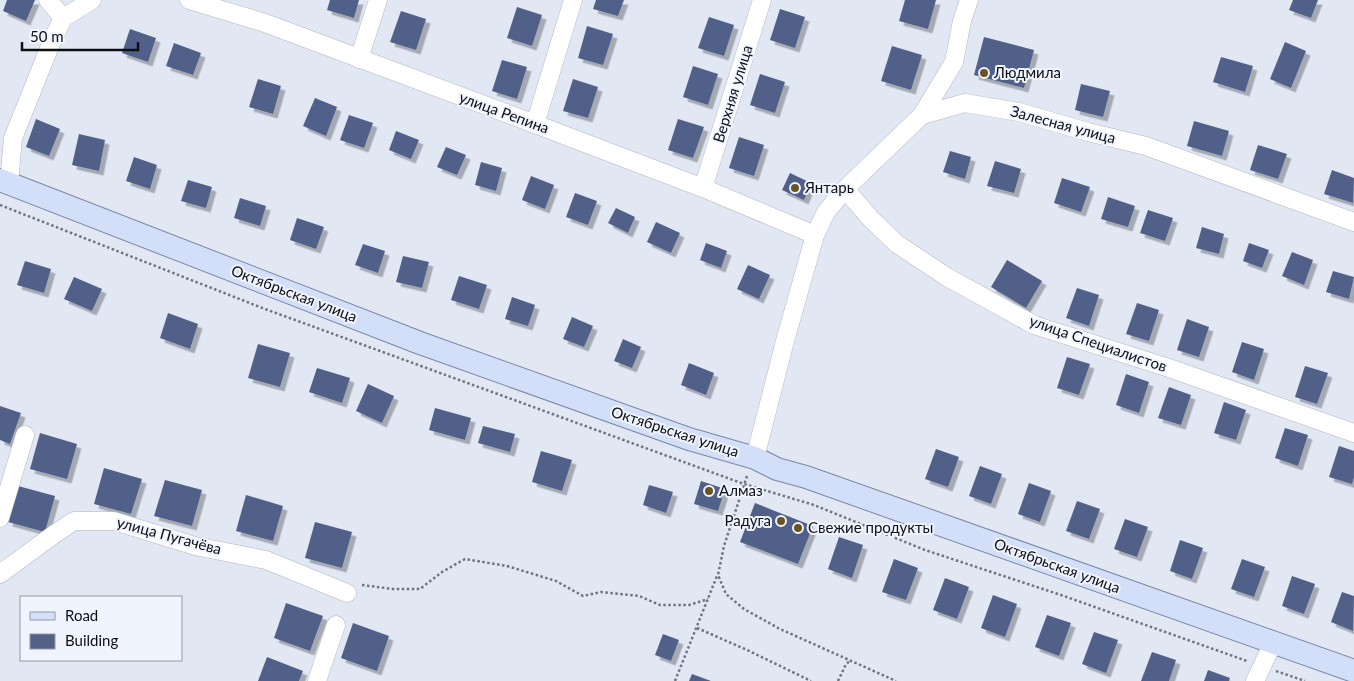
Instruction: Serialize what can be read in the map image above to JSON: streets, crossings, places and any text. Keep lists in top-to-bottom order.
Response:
{
  "streets": {
    "main road": ["Октябрьская улица"],
    "street": [
      "Верхняя улица",
      "улица Репина",
      "Залесная улица",
      "улица Специалистов",
      "улица Пугачёва"
    ]
  },
  "crossings": [
    ["Верхняя улица", "улица Репина"],
    ["улица Репина", "Залесная улица"],
    ["Залесная улица", "Октябрьская улица"],
    ["Залесная улица", "улица Специалистов"]
  ],
  "places": [
    "Людмила",
    "Янтарь",
    "Алмаз",
    "Радуга",
    "Свежие продукты"
  ],
  "legend": ["Road", "Building"],
  "scale_bar": "50 m"
}
